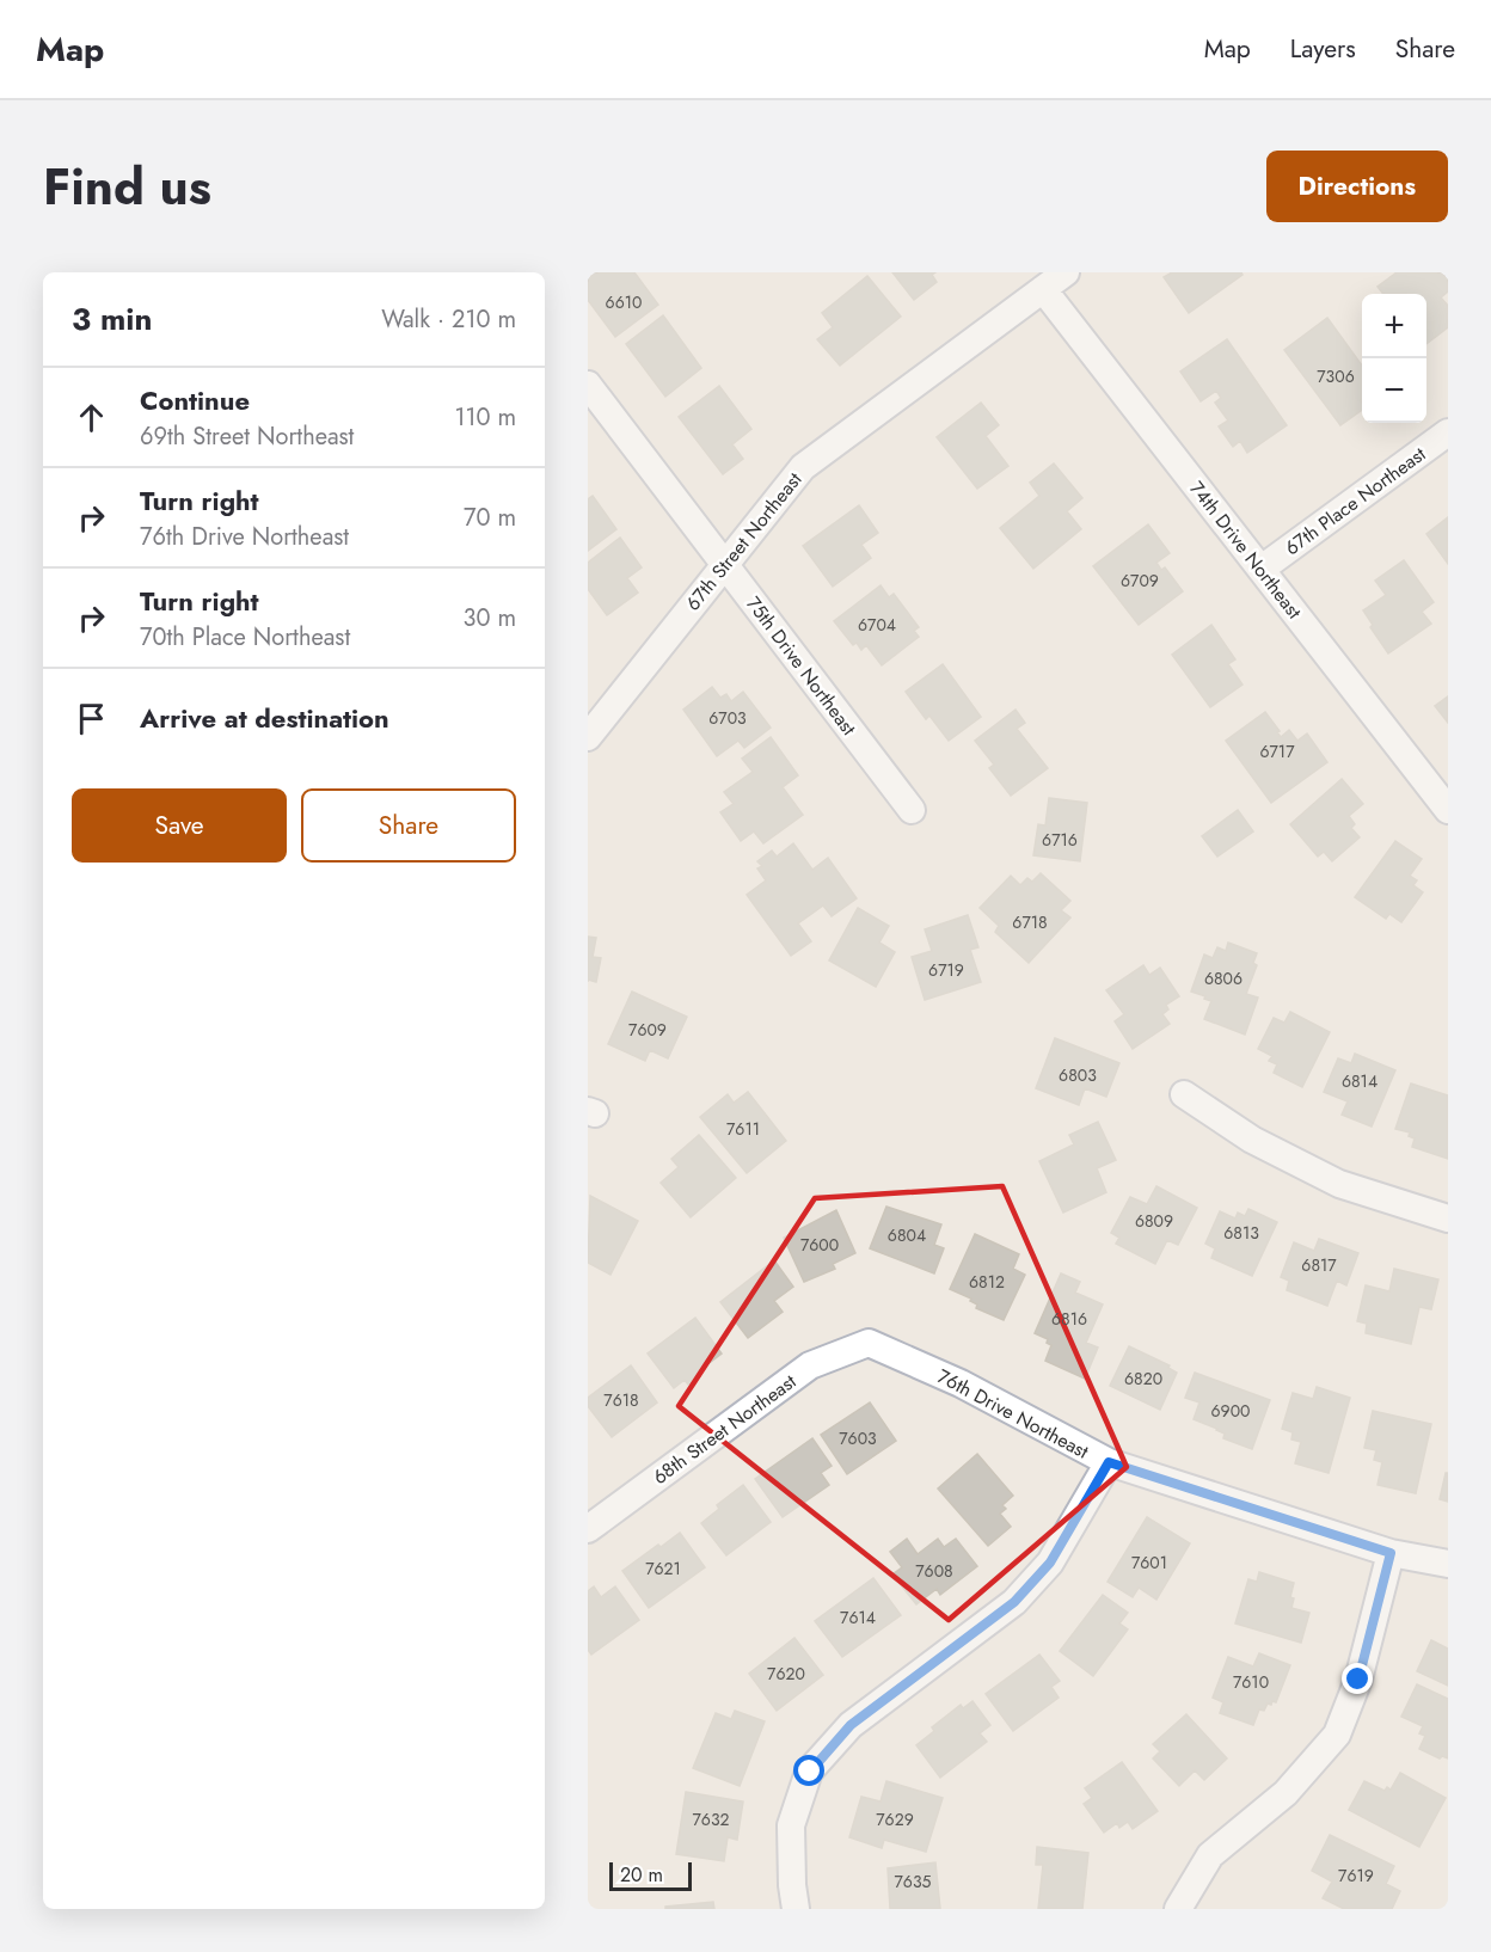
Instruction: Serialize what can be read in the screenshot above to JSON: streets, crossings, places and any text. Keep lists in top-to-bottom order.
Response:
{
  "streets": {
    "street": [
      "67th Place Northeast",
      "67th Street Northeast",
      "74th Drive Northeast",
      "75th Drive Northeast",
      "76th Drive Northeast",
      "68th Street Northeast"
    ]
  },
  "crossings": [
    ["67th Place Northeast", "74th Drive Northeast"],
    ["67th Street Northeast", "74th Drive Northeast"],
    ["67th Street Northeast", "75th Drive Northeast"],
    ["76th Drive Northeast", "68th Street Northeast"]
  ],
  "house_numbers": [
    "6610",
    "7306",
    "6709",
    "6704",
    "6703",
    "6717",
    "6716",
    "6718",
    "6719",
    "6806",
    "7609",
    "6803",
    "6814",
    "7611",
    "6809",
    "6813",
    "6804",
    "7600",
    "6817",
    "6812",
    "6816",
    "6820",
    "7618",
    "6900",
    "7603",
    "7601",
    "7621",
    "7608",
    "7614",
    "7620",
    "7610",
    "7632",
    "7629",
    "7619",
    "7635"
  ],
  "scale_bar": "20 m",
  "page": {
    "header": "Map",
    "nav": ["Map", "Layers", "Share"],
    "title": "Find us",
    "buttons": [
      "Directions",
      ["Save", "Share"]
    ],
    "heading": ["3 min", "Walk · 210 m"],
    "map_buttons": ["+", "−"],
    "list": [
      ["Continue", "69th Street Northeast", "110 m"],
      ["Turn right", "76th Drive Northeast", "70 m"],
      ["Turn right", "70th Place Northeast", "30 m"],
      "Arrive at destination"
    ],
    "scale": "20 m"
  }
}
